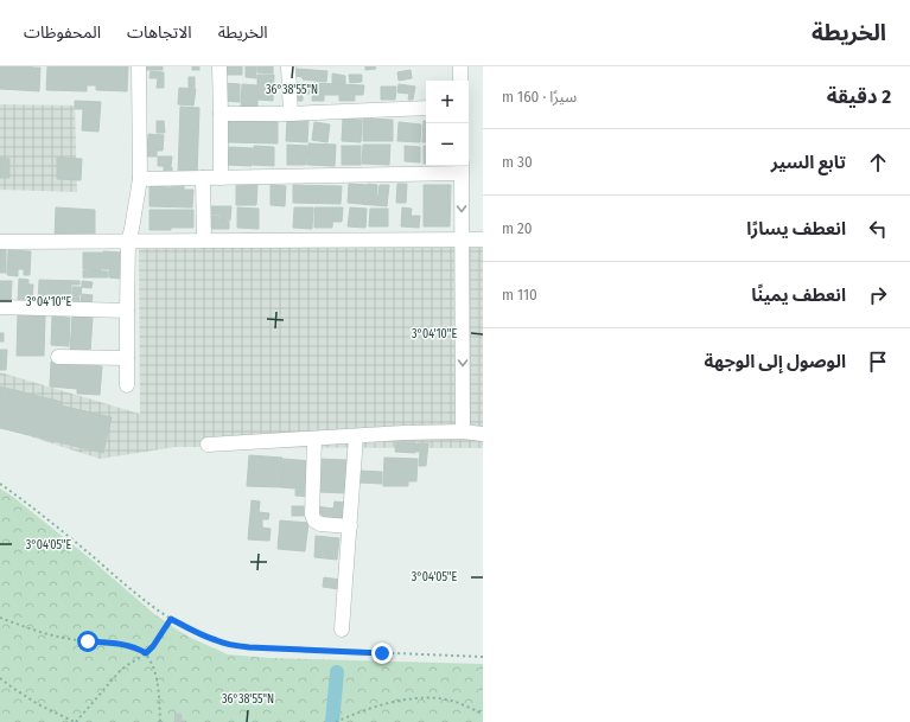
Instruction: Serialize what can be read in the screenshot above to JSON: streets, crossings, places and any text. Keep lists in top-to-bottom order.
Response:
{
  "page": {
    "header": "الخريطة",
    "nav": ["الخريطة", "الاتجاهات", "المحفوظات"],
    "heading": ["2 دقيقة", "سيرًا · 160 m"],
    "map_buttons": ["+", "−"],
    "list": [
      ["تابع السير", "30 m"],
      ["انعطف يسارًا", "20 m"],
      ["انعطف يمينًا", "110 m"],
      "الوصول إلى الوجهة"
    ]
  },
  "coordinates": ["36°38'55\"N", "3°04'10\"E", "3°04'05\"E"]
}
